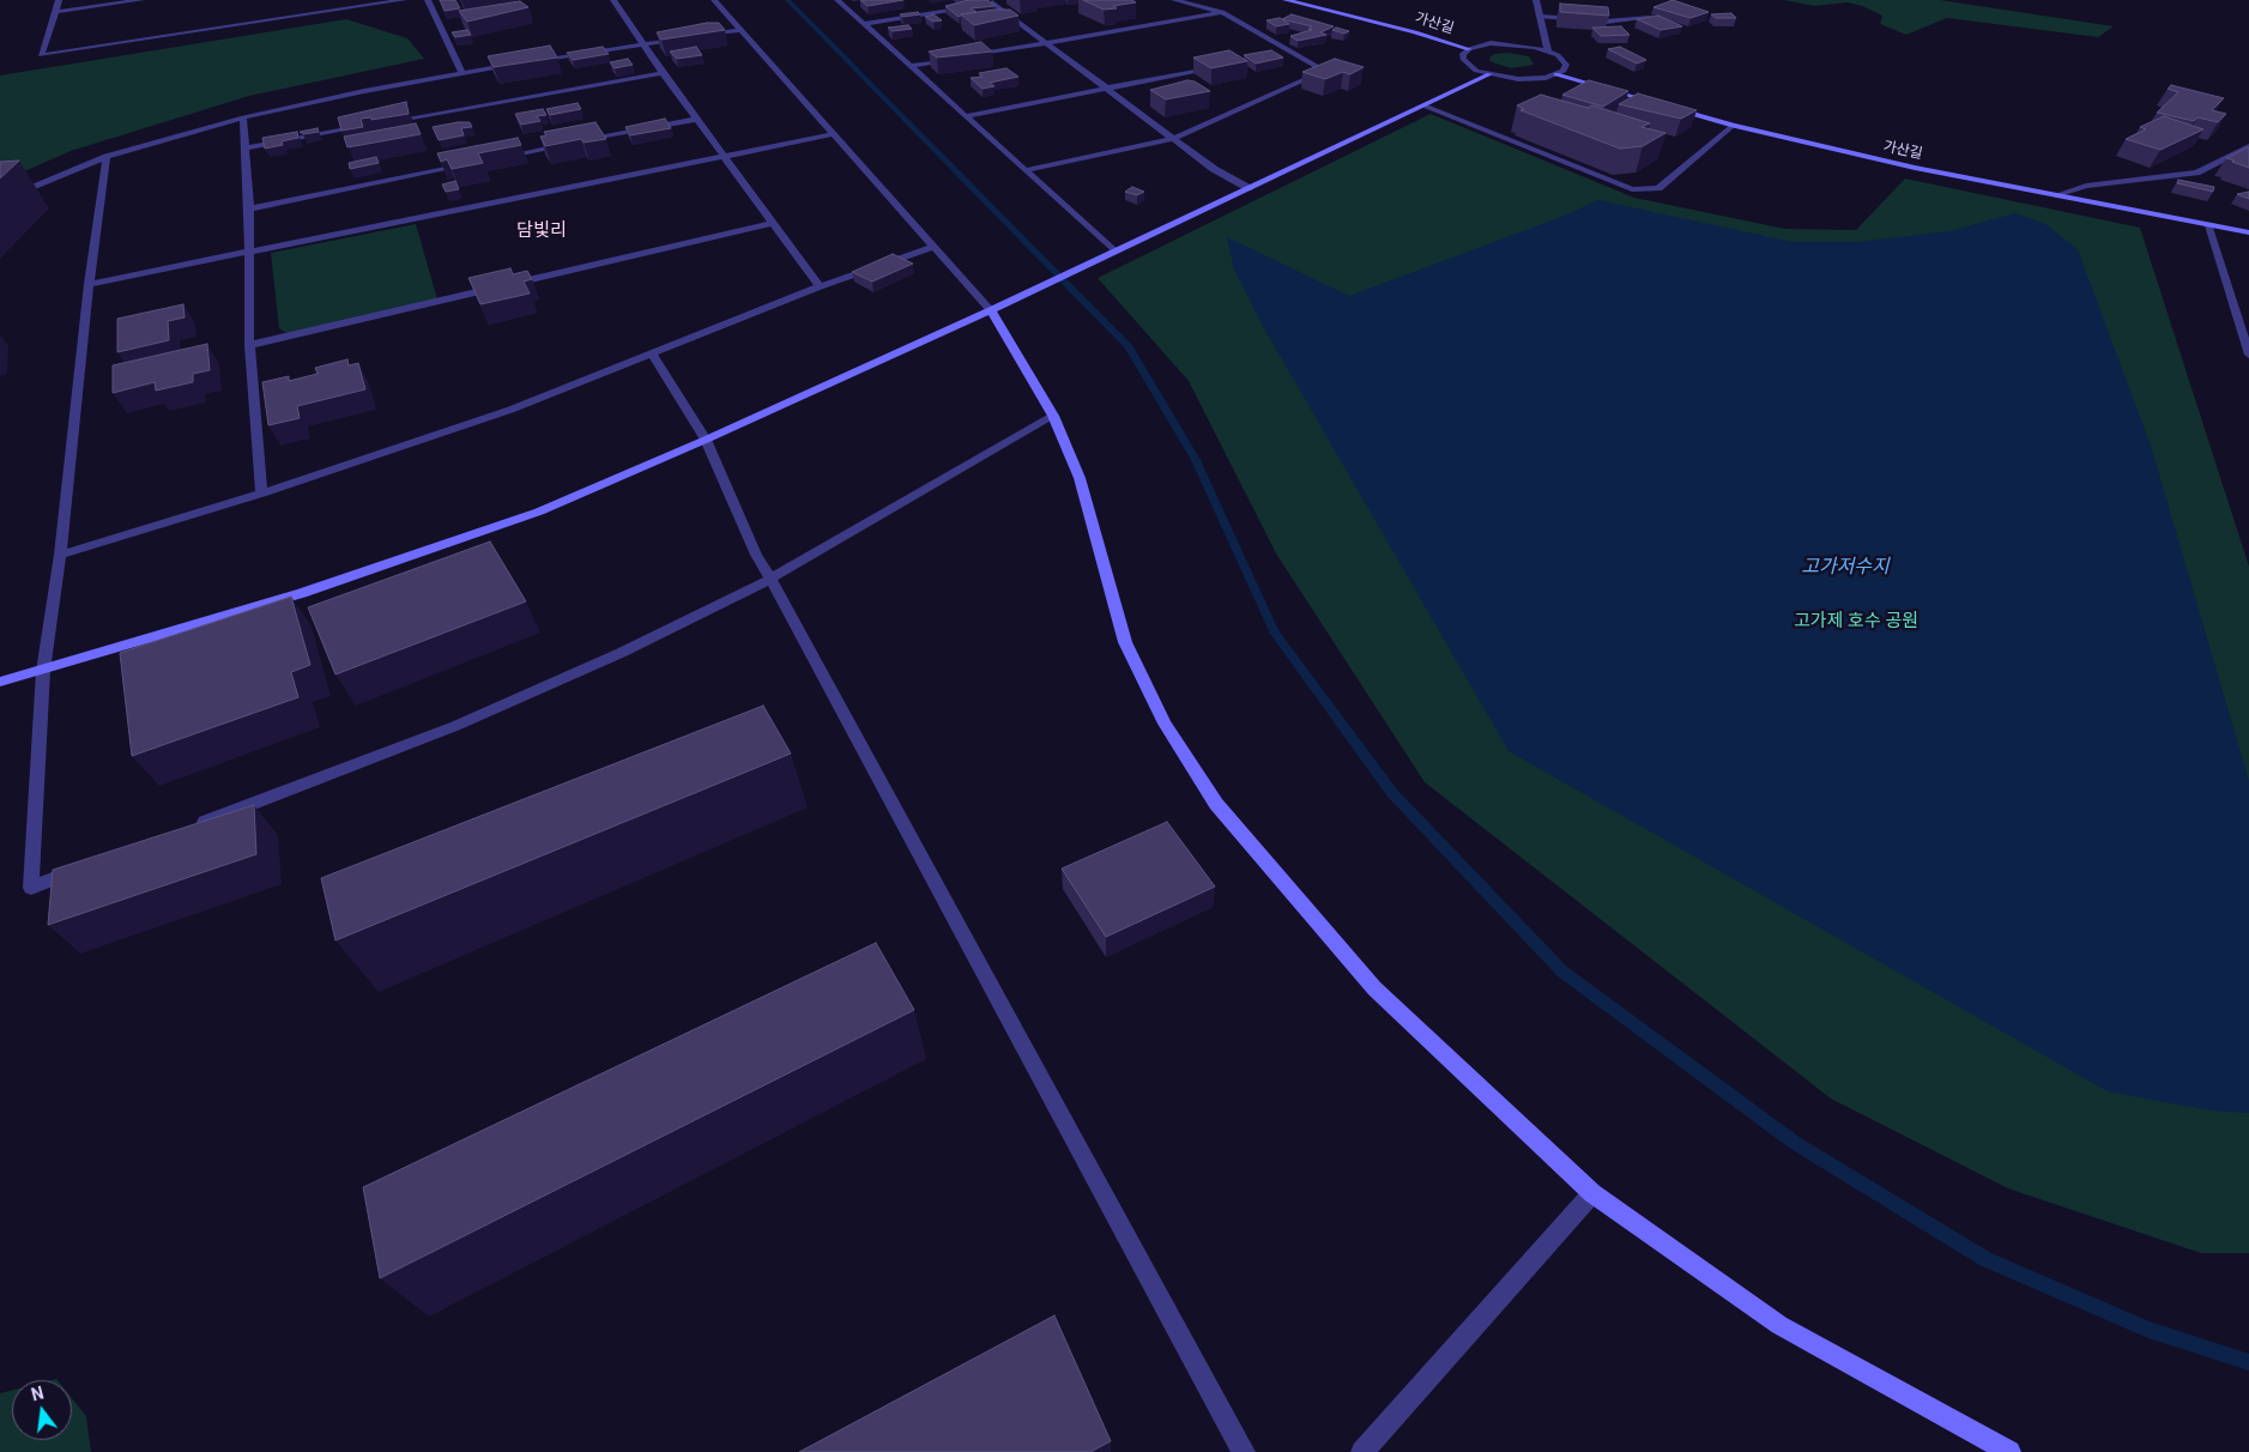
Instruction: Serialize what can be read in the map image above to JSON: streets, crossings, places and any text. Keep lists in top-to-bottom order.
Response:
{
  "streets": {
    "street": ["가산길"]
  },
  "districts": ["담빛리"],
  "water": ["고가저수지"],
  "parks": ["고가제 호수 공원"],
  "north": "top"
}
